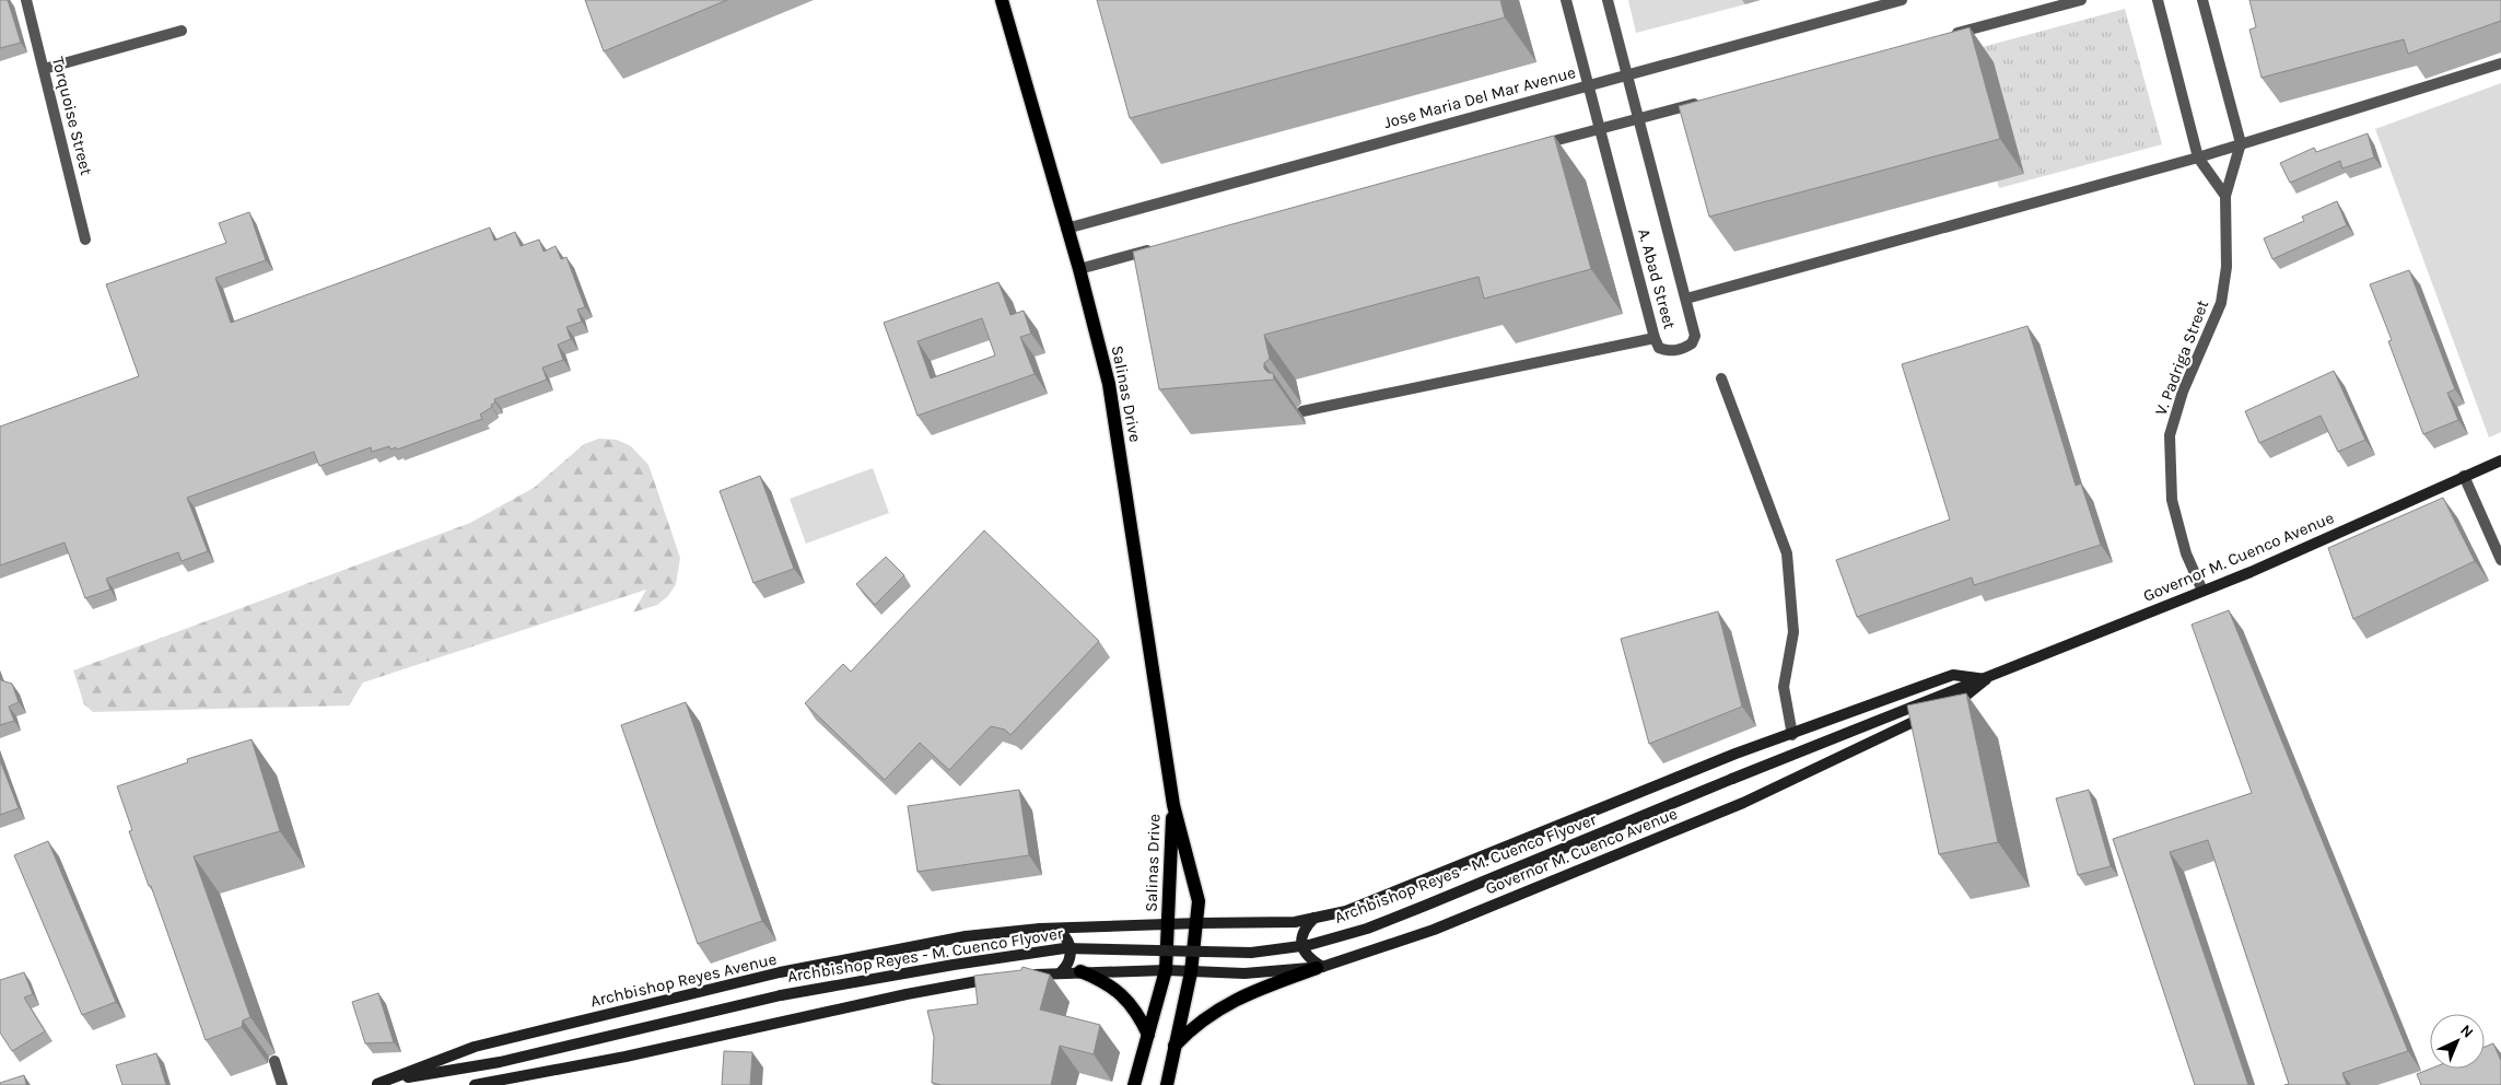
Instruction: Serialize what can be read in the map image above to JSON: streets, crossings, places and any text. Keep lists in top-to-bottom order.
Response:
{
  "streets": {
    "main road": [
      "Salinas Drive",
      "Governor M. Cuenco Avenue",
      "Archbishop Reyes - M. Cuenco Flyover",
      "Archbishop Reyes Avenue"
    ],
    "street": [
      "Jose Maria Del Mar Avenue",
      "Torquoise Street",
      "A. Abad Street",
      "V. Padriga Street"
    ]
  },
  "crossings": [
    ["Jose Maria Del Mar Avenue", "A. Abad Street"],
    ["Jose Maria Del Mar Avenue", "Salinas Drive"],
    ["V. Padriga Street", "Governor M. Cuenco Avenue"],
    ["Salinas Drive", "Governor M. Cuenco Avenue"],
    ["Salinas Drive", "Archbishop Reyes Avenue"],
    ["Governor M. Cuenco Avenue", "Archbishop Reyes - M. Cuenco Flyover"],
    ["Governor M. Cuenco Avenue", "Archbishop Reyes Avenue"],
    ["Archbishop Reyes - M. Cuenco Flyover", "Archbishop Reyes Avenue"]
  ],
  "north": "top right"
}
